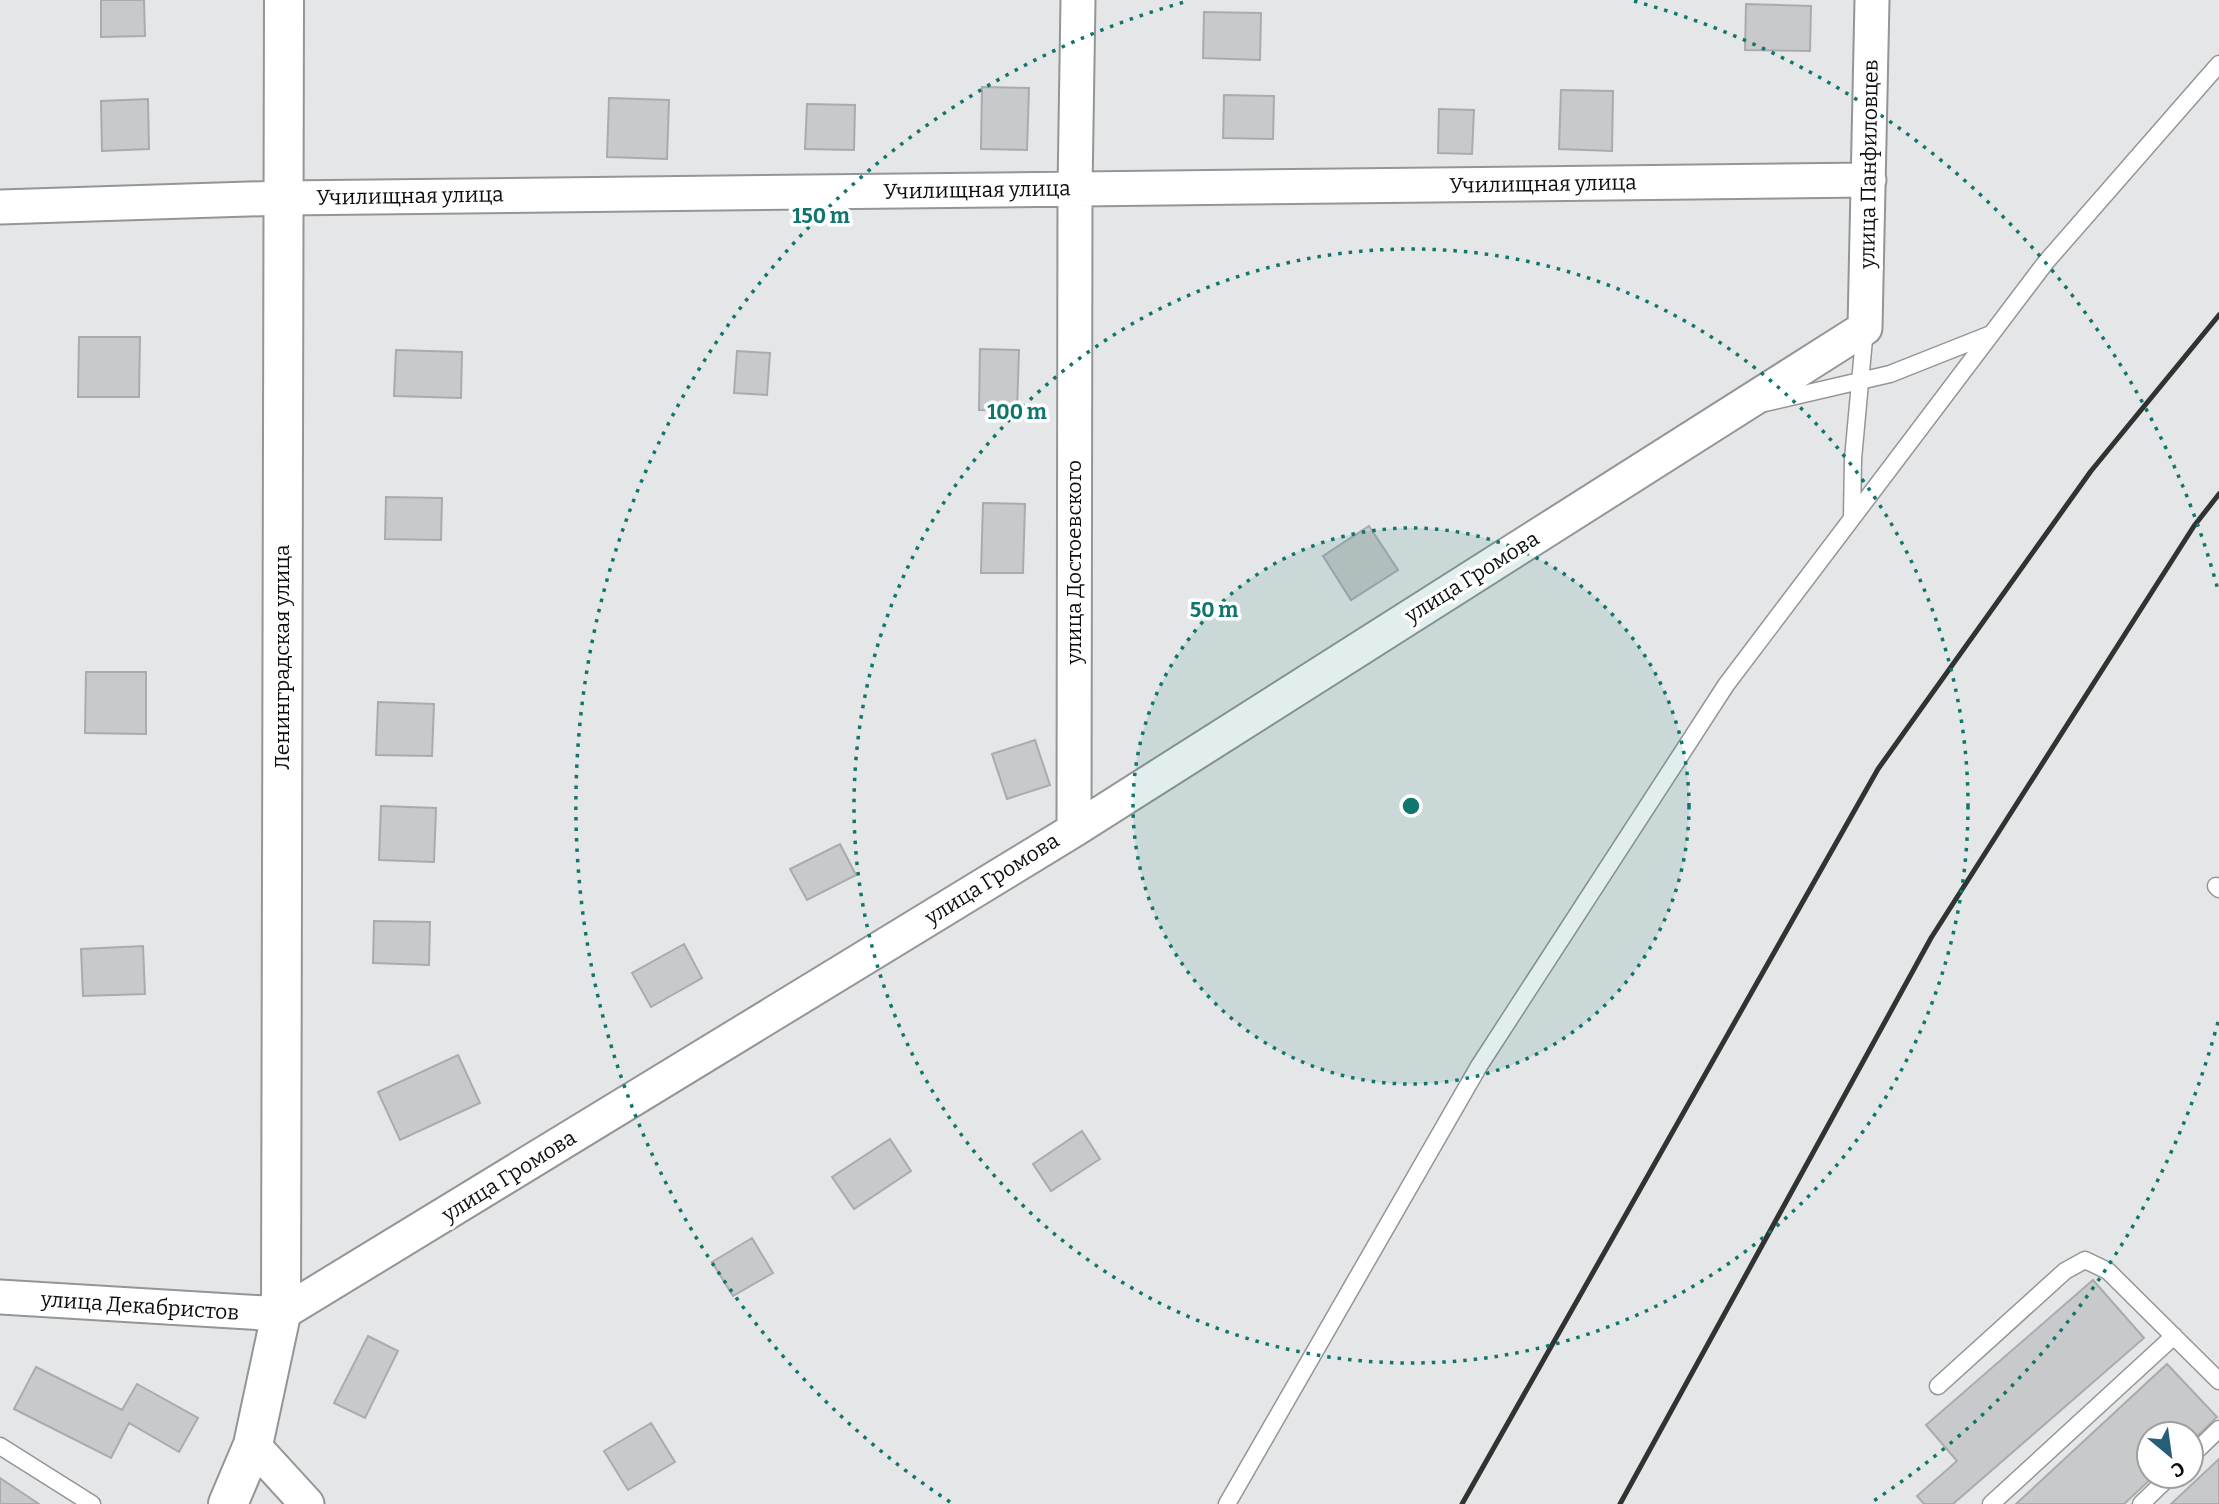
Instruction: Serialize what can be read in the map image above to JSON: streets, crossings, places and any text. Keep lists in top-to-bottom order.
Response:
{
  "streets": {
    "street": [
      "улица Панфиловцев",
      "Училищная улица",
      "улица Достоевского",
      "улица Громова",
      "Ленинградская улица",
      "улица Декабристов"
    ]
  },
  "crossings": [
    ["улица Панфиловцев", "Училищная улица"],
    ["улица Панфиловцев", "улица Громова"],
    ["Училищная улица", "улица Достоевского"],
    ["Училищная улица", "Ленинградская улица"],
    ["улица Достоевского", "улица Громова"],
    ["улица Громова", "Ленинградская улица"],
    ["улица Громова", "улица Декабристов"],
    ["Ленинградская улица", "улица Декабристов"]
  ],
  "north": "bottom right",
  "rings": ["150 m", "100 m", "50 m"]
}
